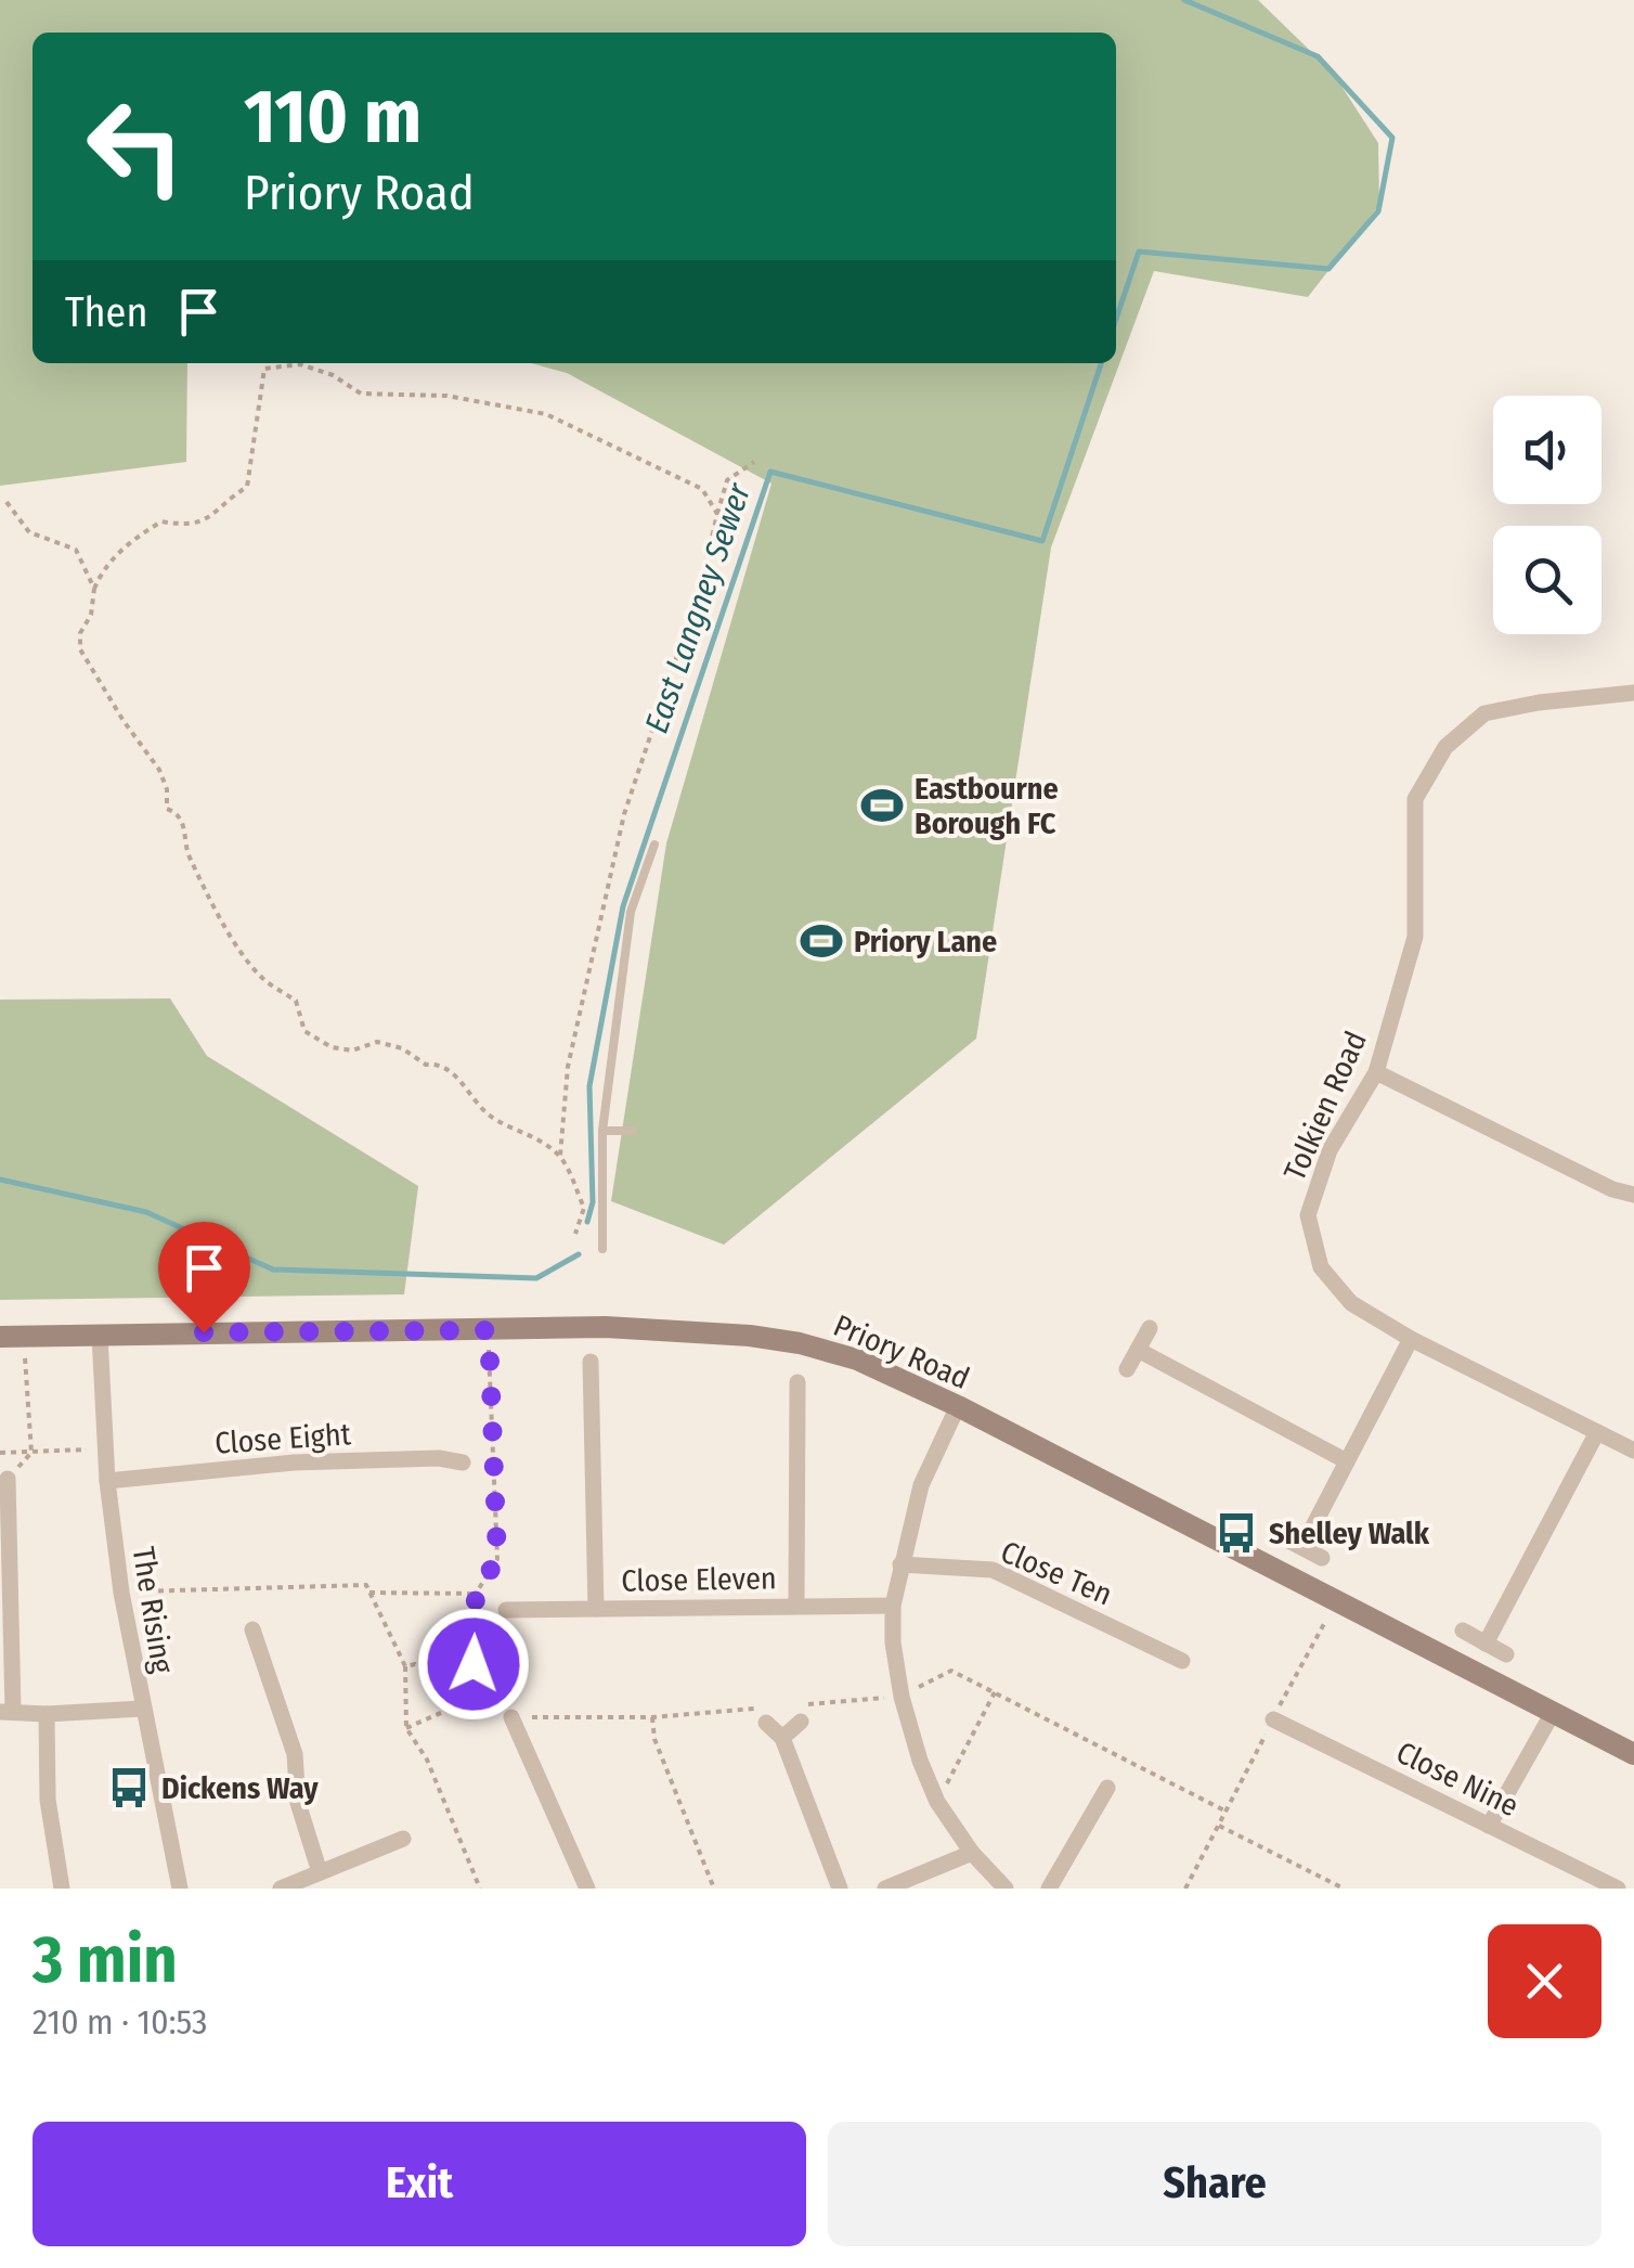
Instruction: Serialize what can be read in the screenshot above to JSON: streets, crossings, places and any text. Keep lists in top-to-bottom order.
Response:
{
  "streets": {
    "street": [
      "Tolkien Road",
      "Priory Road",
      "Close Eight",
      "Close Ten",
      "Close Eleven",
      "The Rising",
      "Close Nine"
    ]
  },
  "crossings": [
    ["Priory Road", "The Rising"],
    ["Close Eight", "The Rising"]
  ],
  "water": ["East Langney Sewer"],
  "places": {
    "sports": ["Eastbourne Borough FC", "Priory Lane"],
    "bus stop": ["Shelley Walk", "Dickens Way"]
  },
  "page": {
    "turn": ["110 m", "Priory Road"],
    "then": "Then",
    "heading": ["3 min", "210 m · 10:53"],
    "buttons": ["Exit", "Share"]
  }
}
